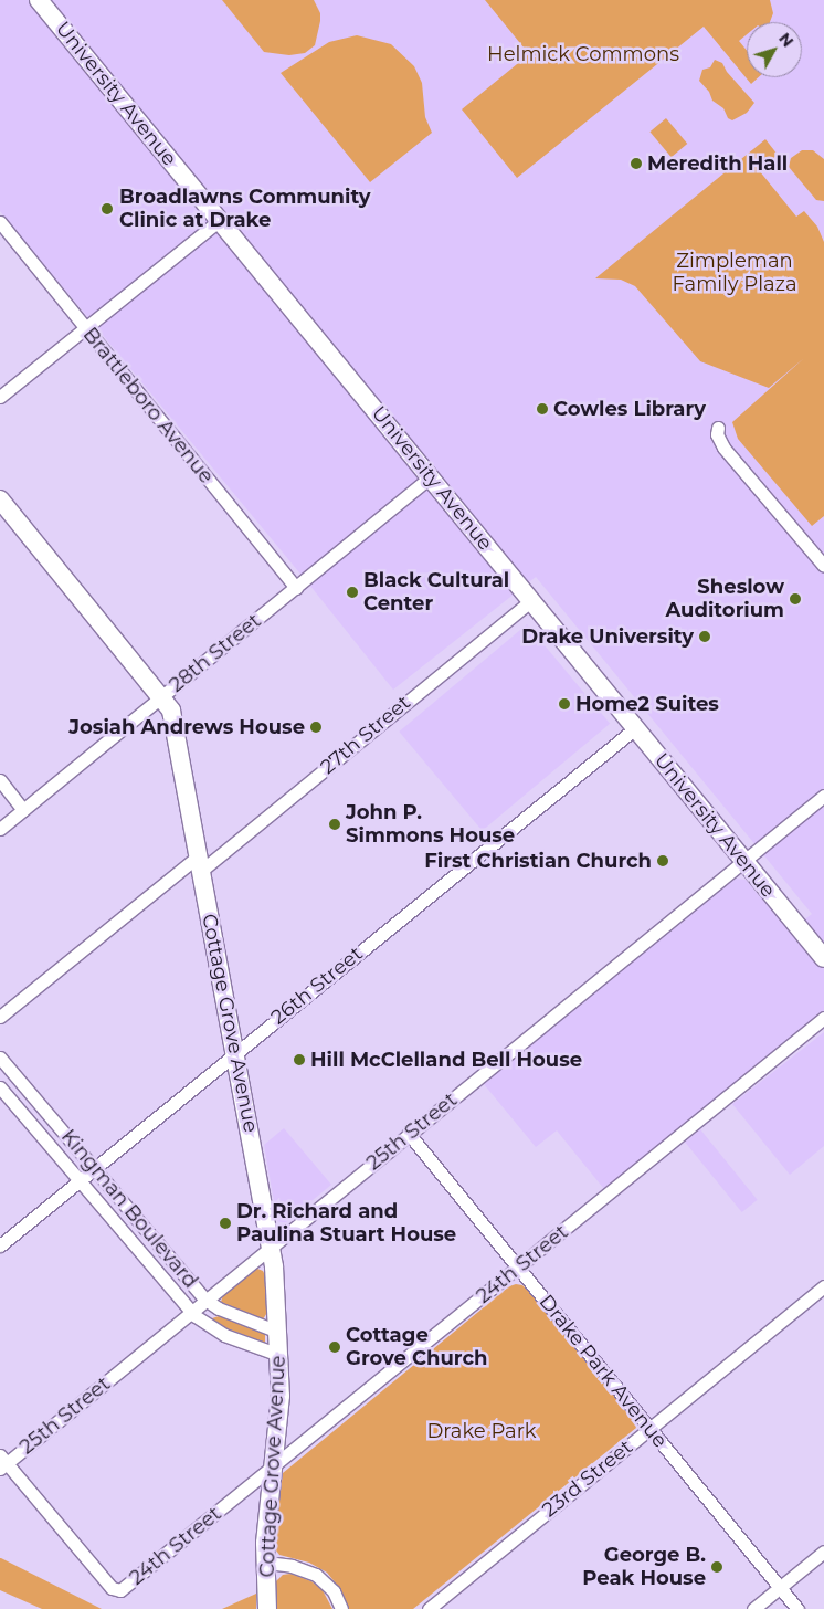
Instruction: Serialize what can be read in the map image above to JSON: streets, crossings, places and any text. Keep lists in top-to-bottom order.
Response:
{
  "streets": {
    "main road": ["University Avenue", "Cottage Grove Avenue"],
    "street": [
      "Brattleboro Avenue",
      "28th Street",
      "27th Street",
      "26th Street",
      "25th Street",
      "Kingman Boulevard",
      "24th Street",
      "Drake Park Avenue",
      "23rd Street"
    ]
  },
  "crossings": [
    ["University Avenue", "28th Street"],
    ["University Avenue", "27th Street"],
    ["University Avenue", "26th Street"],
    ["University Avenue", "25th Street"],
    ["Brattleboro Avenue", "28th Street"],
    ["28th Street", "Cottage Grove Avenue"],
    ["27th Street", "Cottage Grove Avenue"],
    ["26th Street", "Cottage Grove Avenue"],
    ["26th Street", "Kingman Boulevard"],
    ["Cottage Grove Avenue", "25th Street"],
    ["Cottage Grove Avenue", "Kingman Boulevard"],
    ["Cottage Grove Avenue", "24th Street"],
    ["25th Street", "Kingman Boulevard"],
    ["25th Street", "24th Street"],
    ["25th Street", "Drake Park Avenue"],
    ["24th Street", "Drake Park Avenue"],
    ["Drake Park Avenue", "23rd Street"]
  ],
  "parks": ["Helmick Commons", "Zimpleman Family Plaza", "Drake Park"],
  "places": [
    "Meredith Hall",
    "Broadlawns Community Clinic at Drake",
    "Cowles Library",
    "Black Cultural Center",
    "Sheslow Auditorium",
    "Drake University",
    "Home2 Suites",
    "Josiah Andrews House",
    "John P. Simmons House",
    "First Christian Church",
    "Hill McClelland Bell House",
    "Dr. Richard and Paulina Stuart House",
    "Cottage Grove Church",
    "George B. Peak House"
  ],
  "north": "top right"
}
